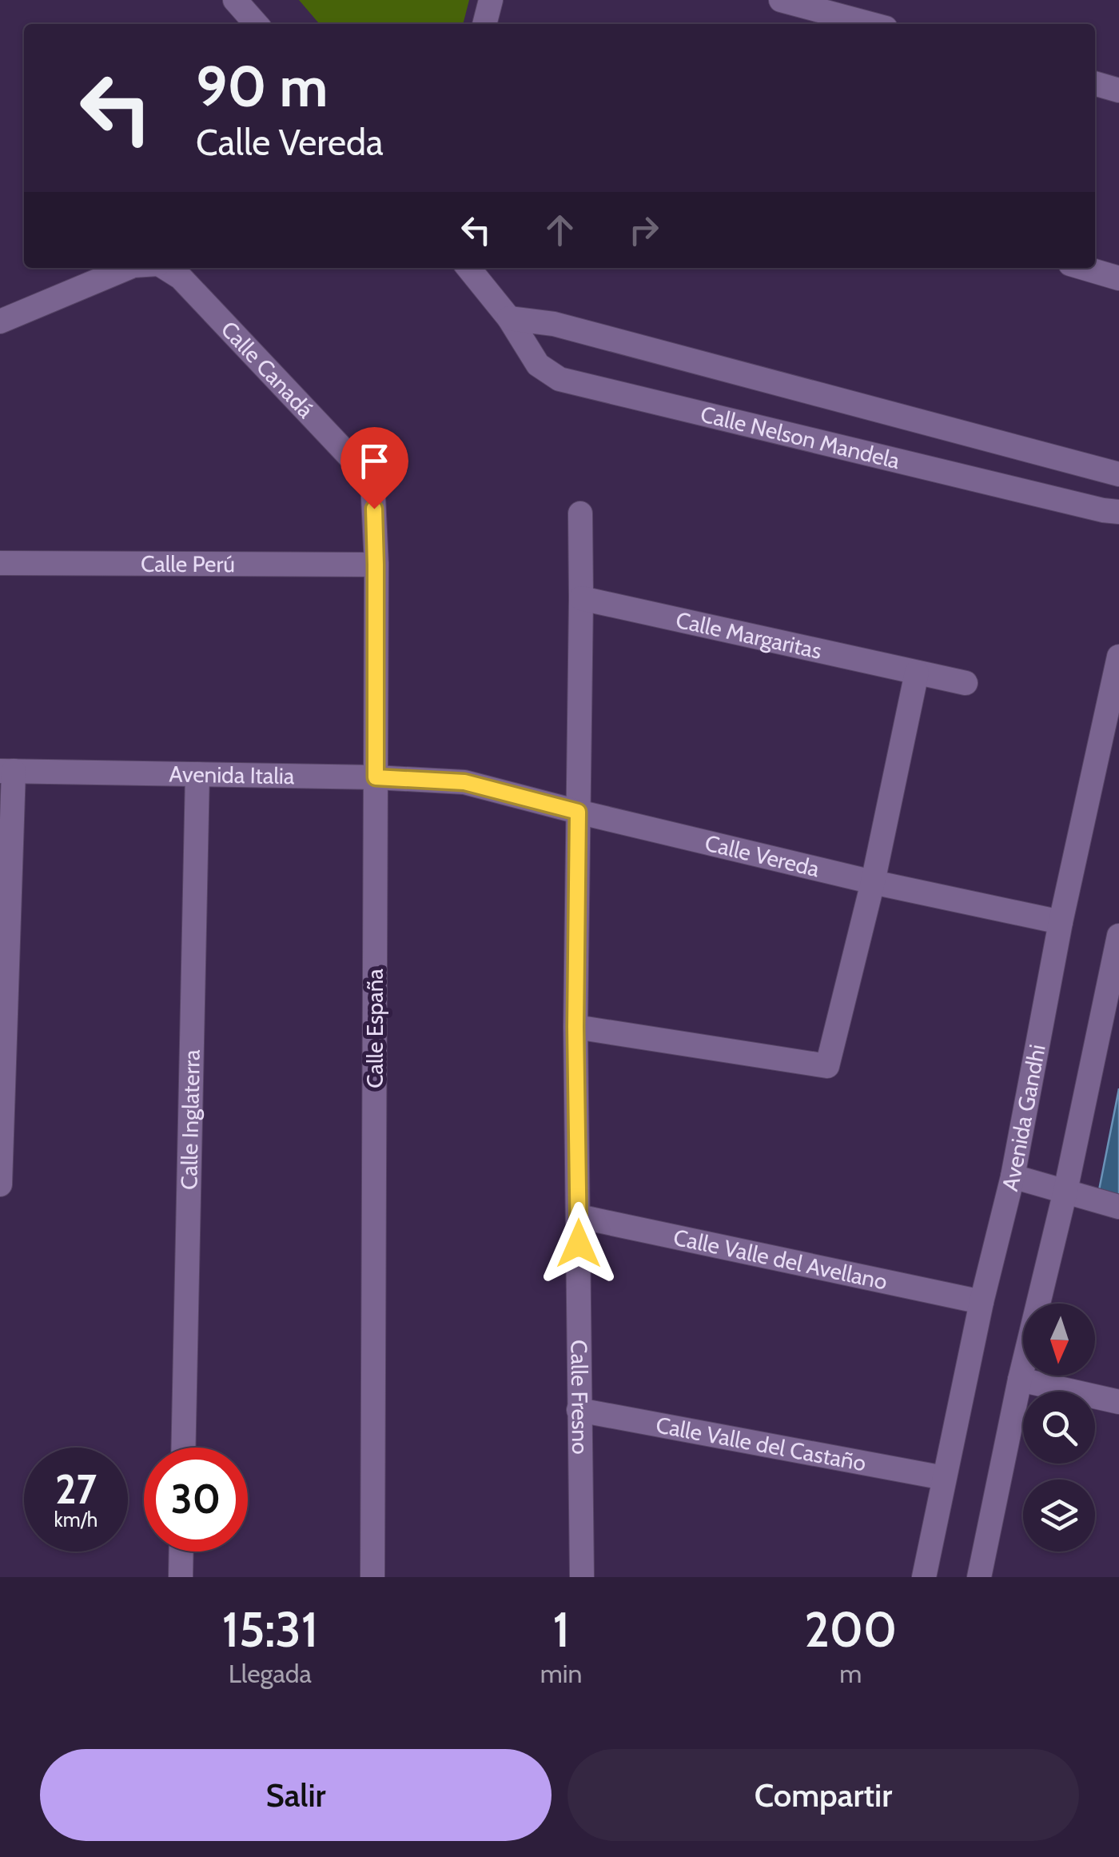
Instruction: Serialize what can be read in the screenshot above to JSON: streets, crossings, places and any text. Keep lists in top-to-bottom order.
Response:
{
  "streets": {
    "street": [
      "Calle Canadá",
      "Calle Nelson Mandela",
      "Calle Perú",
      "Calle Margaritas",
      "Avenida Italia",
      "Calle Vereda",
      "Calle España",
      "Avenida Gandhi",
      "Calle Inglaterra",
      "Calle Valle del Avellano",
      "Calle Fresno",
      "Calle Valle del Castaño"
    ]
  },
  "crossings": [
    ["Calle Canadá", "Calle España"],
    ["Calle Perú", "Calle España"],
    ["Calle Margaritas", "Calle Fresno"],
    ["Avenida Italia", "Calle Vereda"],
    ["Avenida Italia", "Calle España"],
    ["Avenida Italia", "Calle Inglaterra"],
    ["Calle Vereda", "Avenida Gandhi"],
    ["Calle Vereda", "Calle Fresno"],
    ["Avenida Gandhi", "Calle Valle del Avellano"],
    ["Avenida Gandhi", "Calle Valle del Castaño"],
    ["Calle Valle del Avellano", "Calle Fresno"],
    ["Calle Fresno", "Calle Valle del Castaño"]
  ],
  "north": "bottom",
  "page": {
    "turn": ["90 m", "Calle Vereda"],
    "speed": "27 km/h",
    "limit": "30",
    "eta": [
      "15:31",
      "Llegada",
      "1",
      "min",
      "200",
      "m"
    ],
    "buttons": ["Salir", "Compartir"]
  }
}
